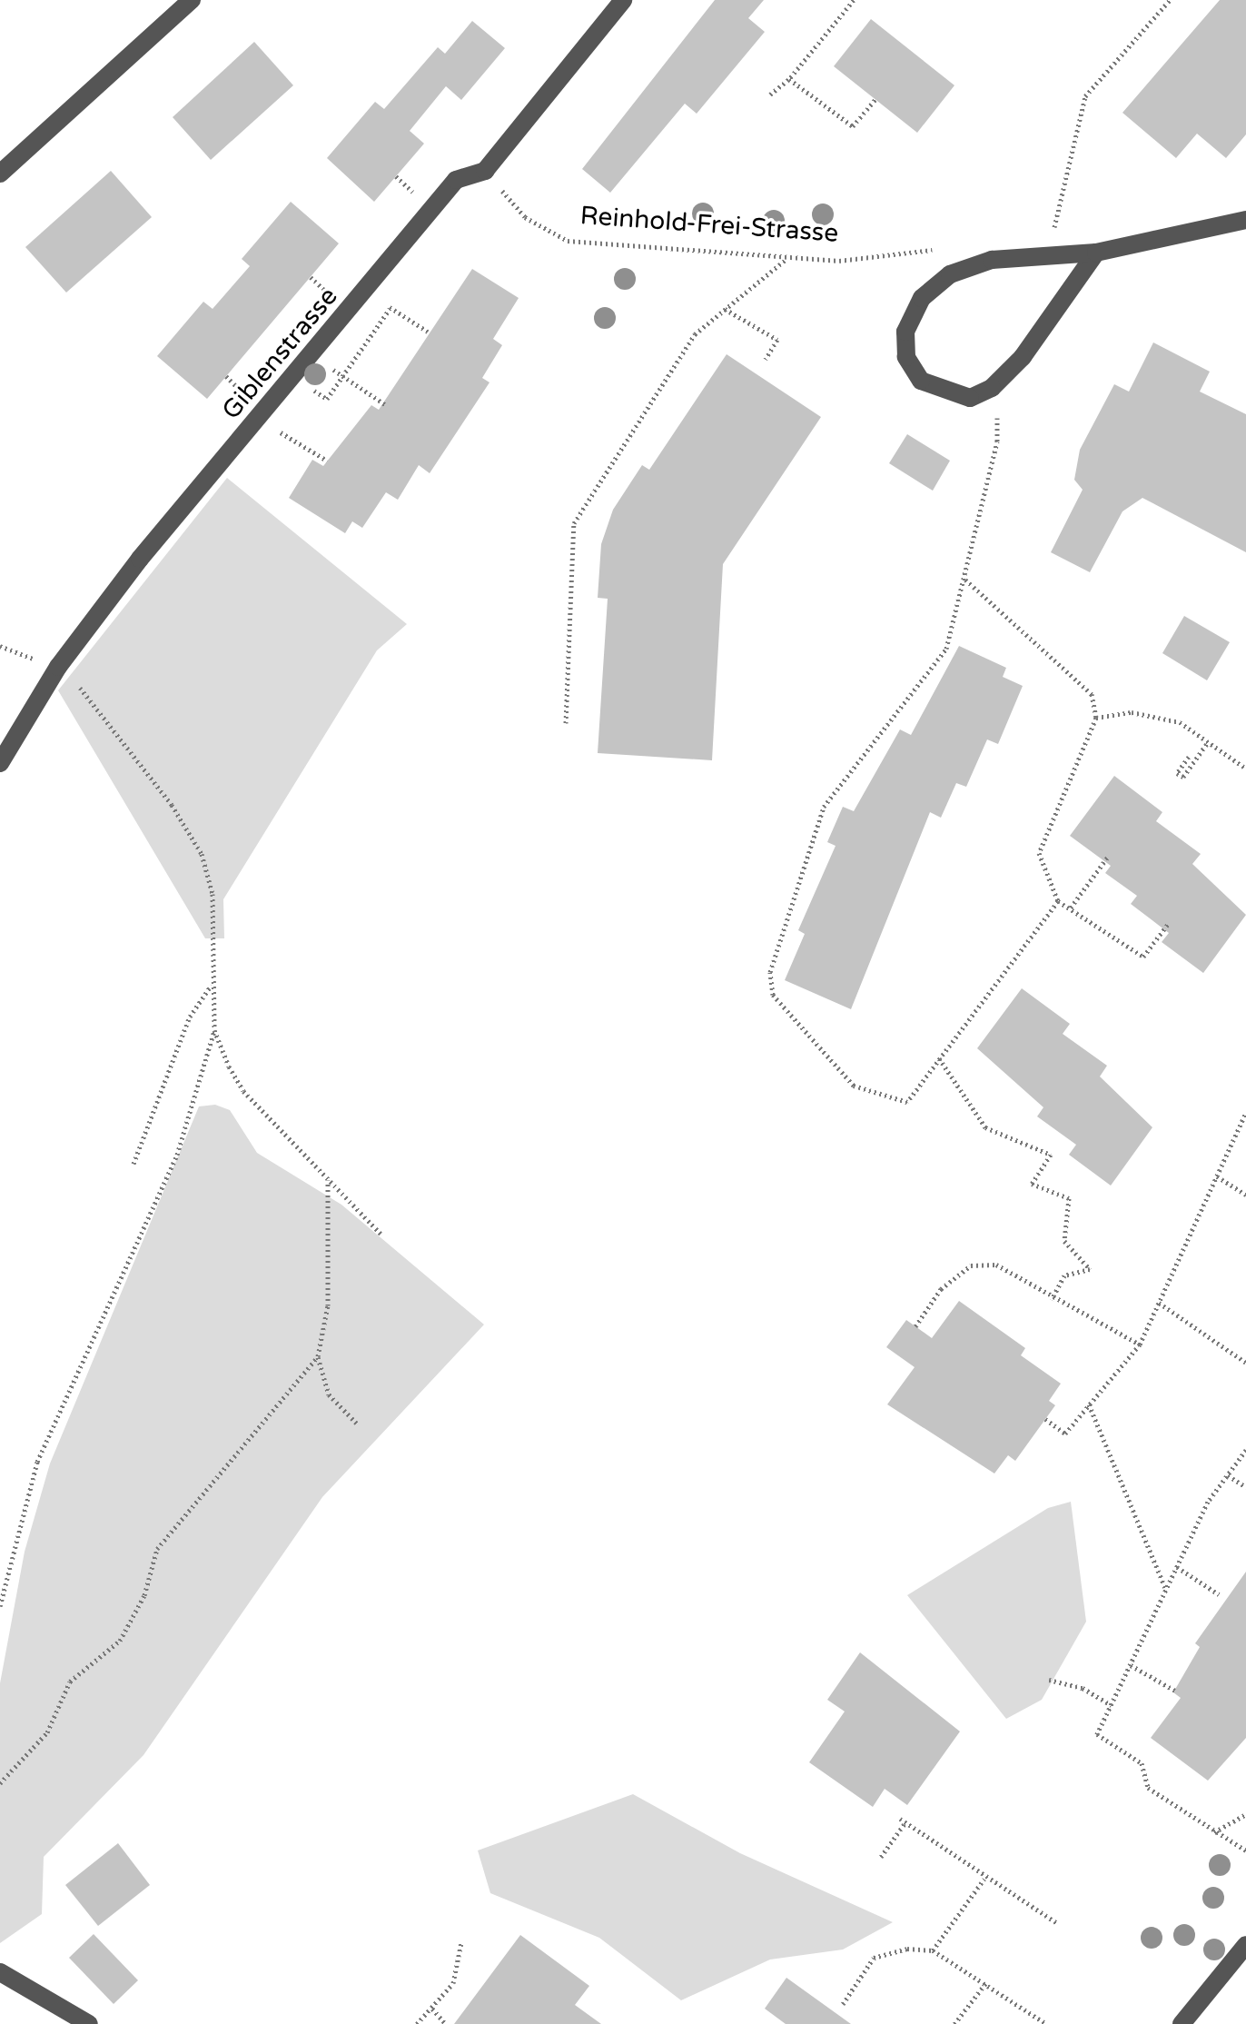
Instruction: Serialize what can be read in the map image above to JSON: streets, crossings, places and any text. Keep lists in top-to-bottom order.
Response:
{
  "streets": {
    "street": ["Giblenstrasse"],
    "path": ["Reinhold-Frei-Strasse"]
  },
  "crossings": [
    ["Reinhold-Frei-Strasse", "Giblenstrasse"]
  ]
}
